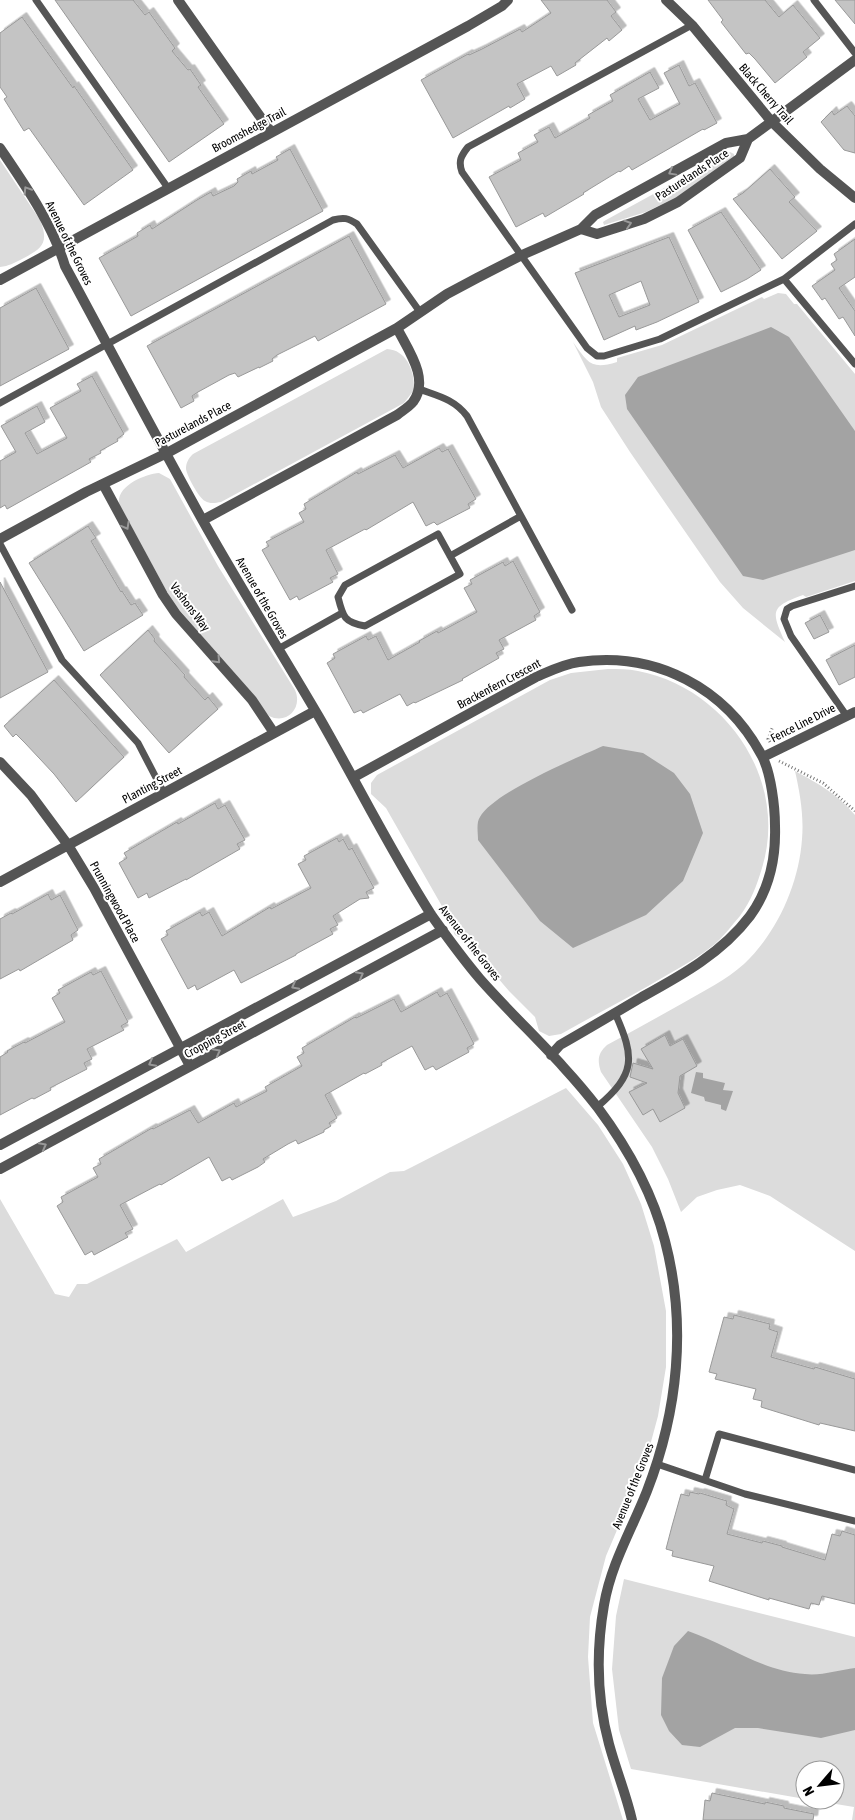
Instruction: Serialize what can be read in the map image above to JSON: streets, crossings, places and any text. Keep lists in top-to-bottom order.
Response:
{
  "streets": {
    "street": [
      "Black Cherry Trail",
      "Broomshedge Trail",
      "Pasturelands Place",
      "Avenue of the Groves",
      "Vashons Way",
      "Brackenfern Crescent",
      "Fence Line Drive",
      "Planting Street",
      "Prunningwood Place",
      "Cropping Street"
    ]
  },
  "crossings": [
    ["Black Cherry Trail", "Pasturelands Place"],
    ["Broomshedge Trail", "Avenue of the Groves"],
    ["Pasturelands Place", "Avenue of the Groves"],
    ["Pasturelands Place", "Vashons Way"],
    ["Avenue of the Groves", "Brackenfern Crescent"],
    ["Avenue of the Groves", "Planting Street"],
    ["Avenue of the Groves", "Cropping Street"],
    ["Vashons Way", "Planting Street"],
    ["Brackenfern Crescent", "Fence Line Drive"],
    ["Planting Street", "Prunningwood Place"],
    ["Prunningwood Place", "Cropping Street"]
  ],
  "one_way": ["Vashons Way"],
  "north": "bottom left"
}
